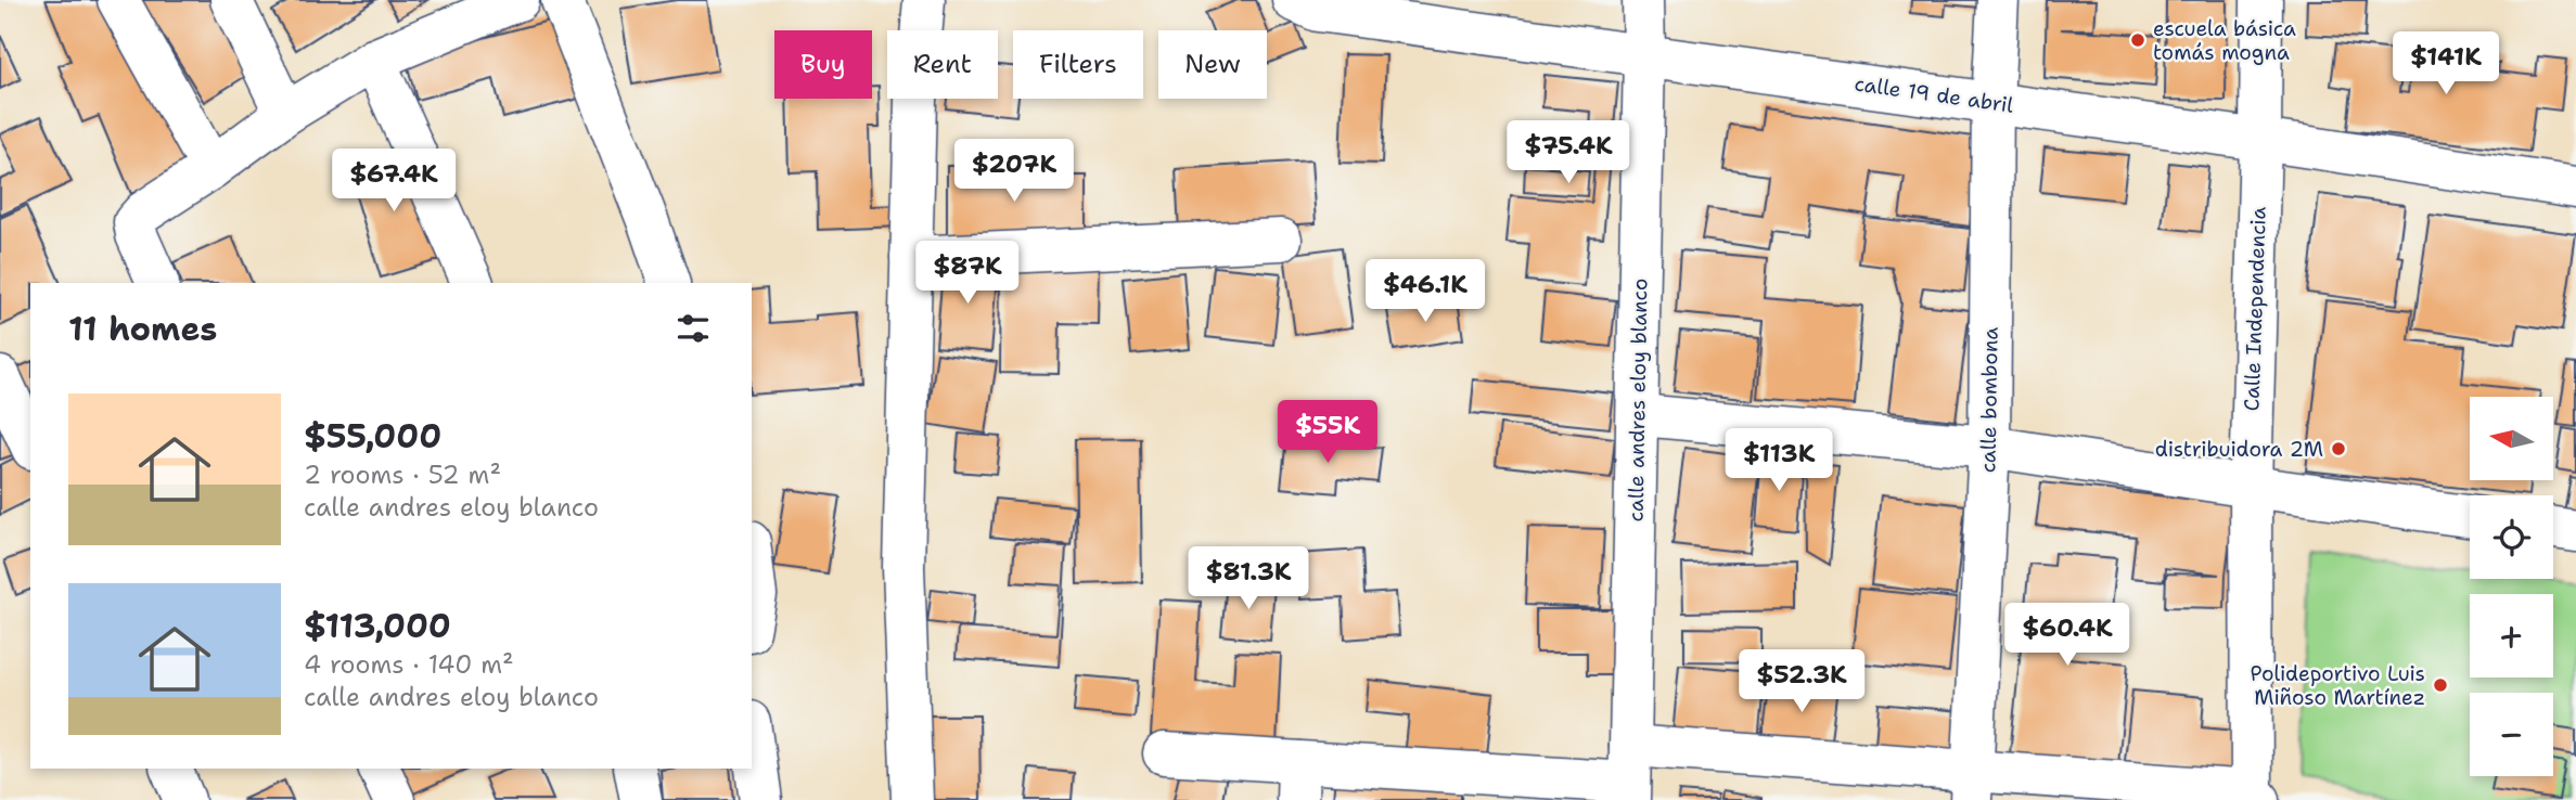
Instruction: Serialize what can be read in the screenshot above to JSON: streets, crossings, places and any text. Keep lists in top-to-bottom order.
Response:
{
  "streets": {
    "street": [
      "calle 19 de abril",
      "Calle Independencia",
      "calle andres eloy blanco",
      "calle bombona"
    ]
  },
  "crossings": [
    ["calle 19 de abril", "Calle Independencia"],
    ["calle 19 de abril", "calle andres eloy blanco"],
    ["calle 19 de abril", "calle bombona"]
  ],
  "places": ["escuela básica tomás mogna", "distribuidora 2M", "Polideportivo Luis Miñoso Martínez"],
  "north": "left",
  "page": {
    "chip": [
      "Buy",
      "Rent",
      "Filters",
      "New"
    ],
    "price": [
      "$141K",
      "$75.4K",
      "$207K",
      "$67.4K",
      "$87K",
      "$46.1K",
      "$55K",
      "$113K",
      "$81.3K",
      "$60.4K",
      "$52.3K"
    ],
    "heading": "11 homes",
    "list": [
      {
        "name": "$55,000",
        "note": "2 rooms · 52 m² · calle andres eloy blanco"
      },
      {
        "name": "$113,000",
        "note": "4 rooms · 140 m² · calle andres eloy blanco"
      }
    ],
    "map_buttons": ["+", "−"]
  }
}
